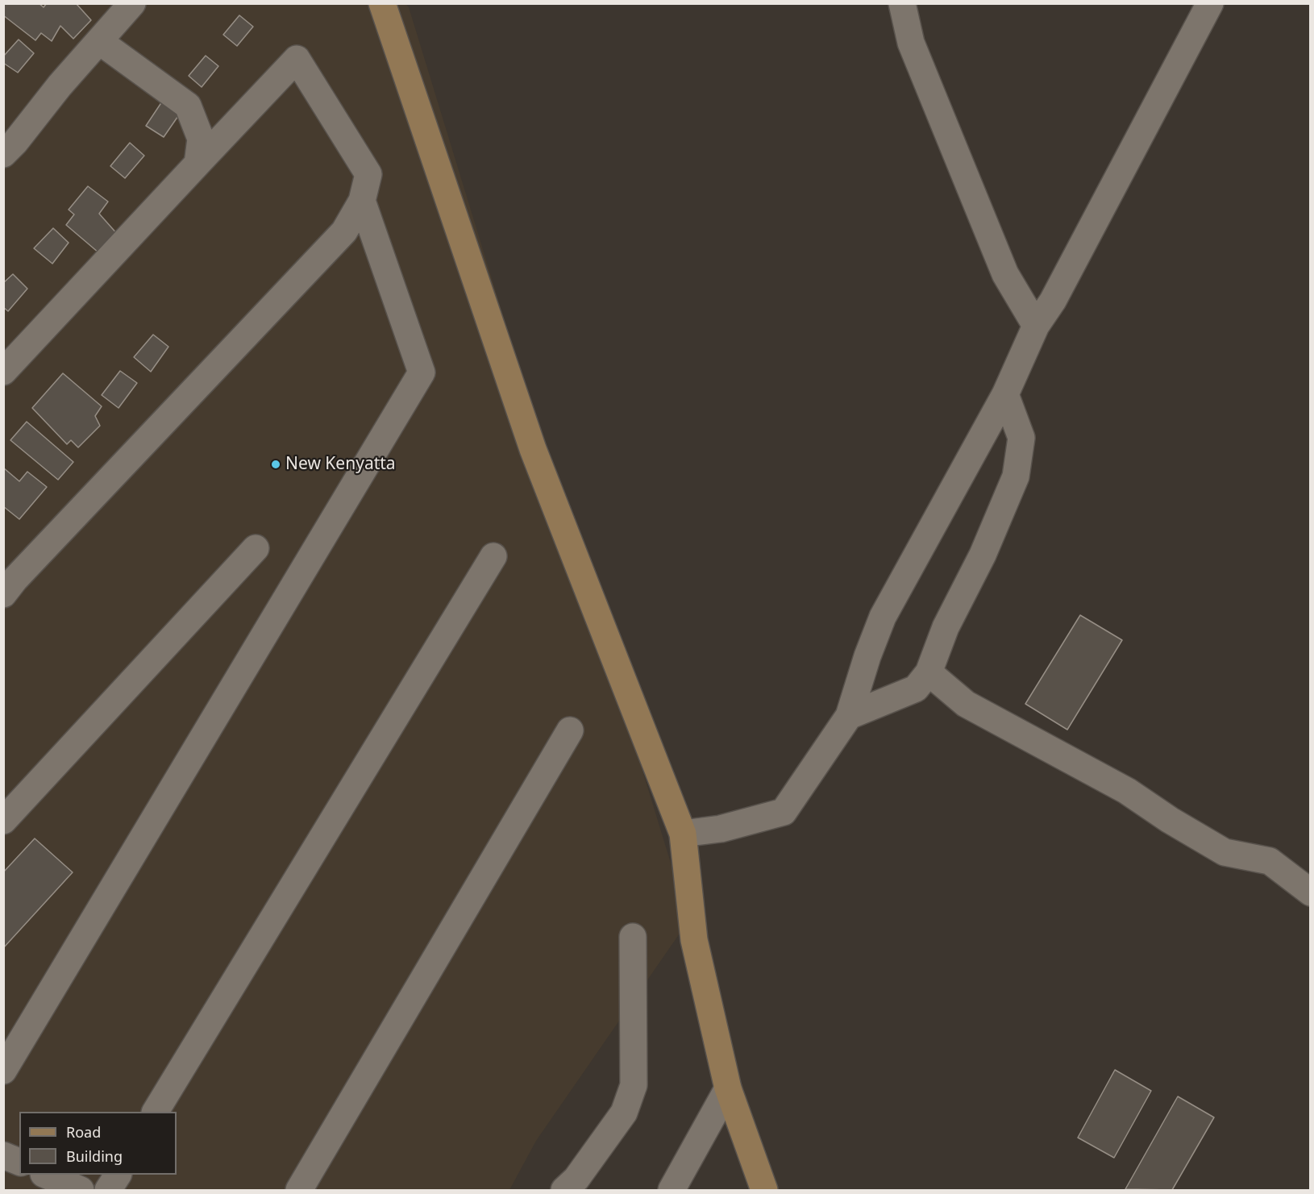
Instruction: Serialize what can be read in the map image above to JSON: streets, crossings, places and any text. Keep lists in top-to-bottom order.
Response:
{
  "places": ["New Kenyatta"],
  "legend": ["Road", "Building"]
}
